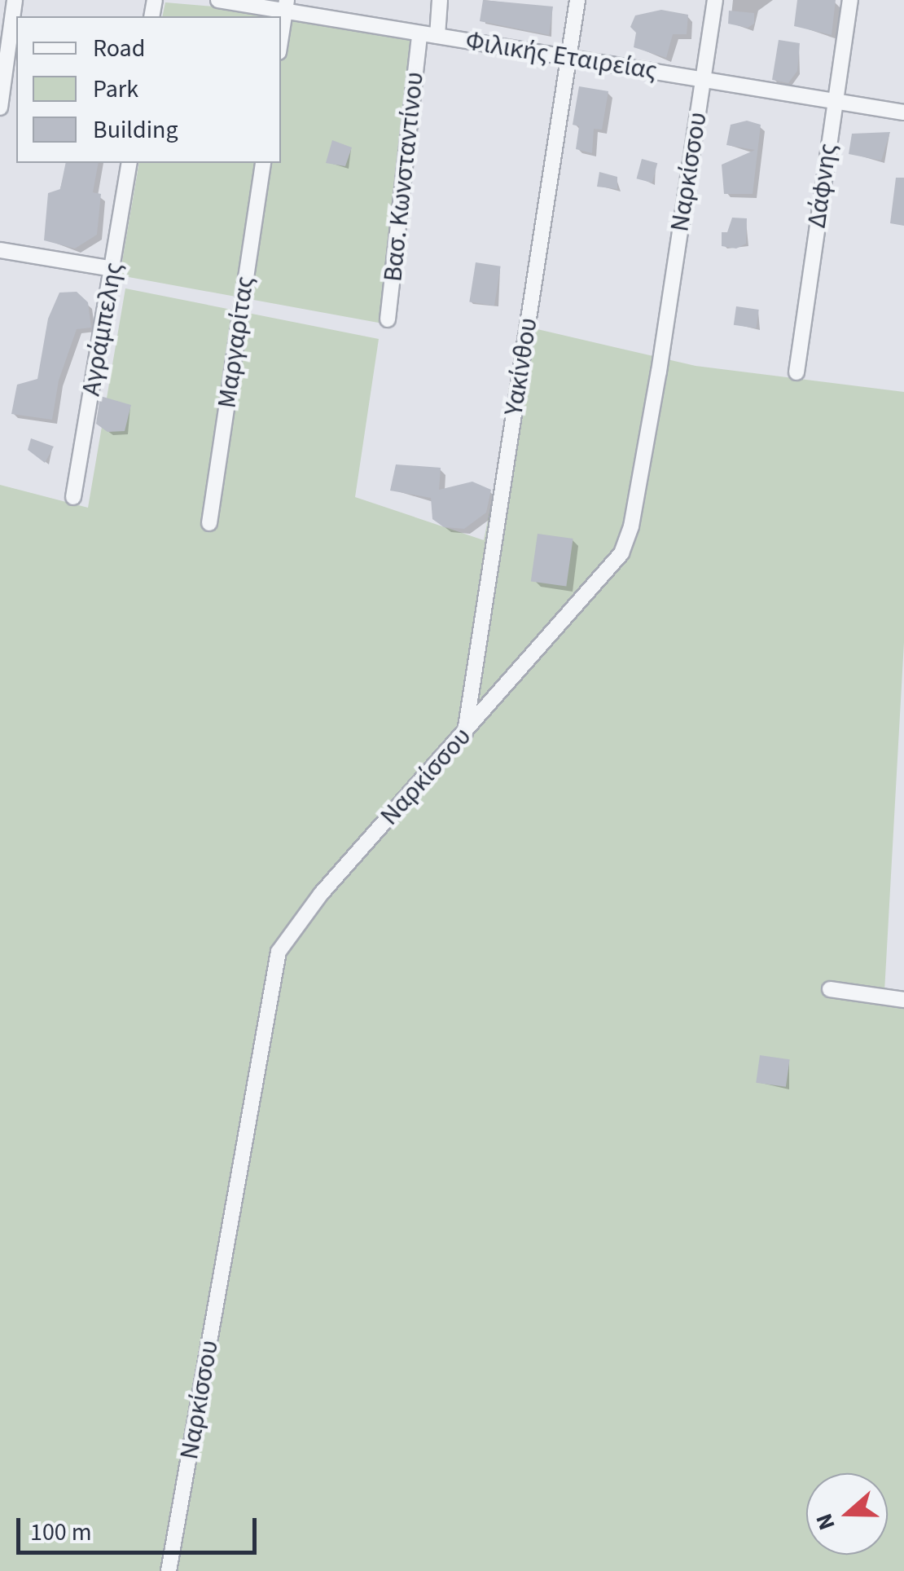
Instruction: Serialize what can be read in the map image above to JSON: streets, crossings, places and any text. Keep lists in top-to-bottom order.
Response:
{
  "streets": {
    "street": [
      "Φιλικής Εταιρείας",
      "Ναρκίσσου",
      "Βασ. Κωνσταντίνου",
      "Δάφνης",
      "Αγράμπελης",
      "Μαργαρίτας",
      "Υακίνθου"
    ]
  },
  "crossings": [
    ["Φιλικής Εταιρείας", "Ναρκίσσου"],
    ["Φιλικής Εταιρείας", "Βασ. Κωνσταντίνου"],
    ["Φιλικής Εταιρείας", "Δάφνης"],
    ["Φιλικής Εταιρείας", "Υακίνθου"],
    ["Ναρκίσσου", "Υακίνθου"]
  ],
  "legend": ["Road", "Park", "Building"],
  "scale_bar": "100 m",
  "north": "left"
}
